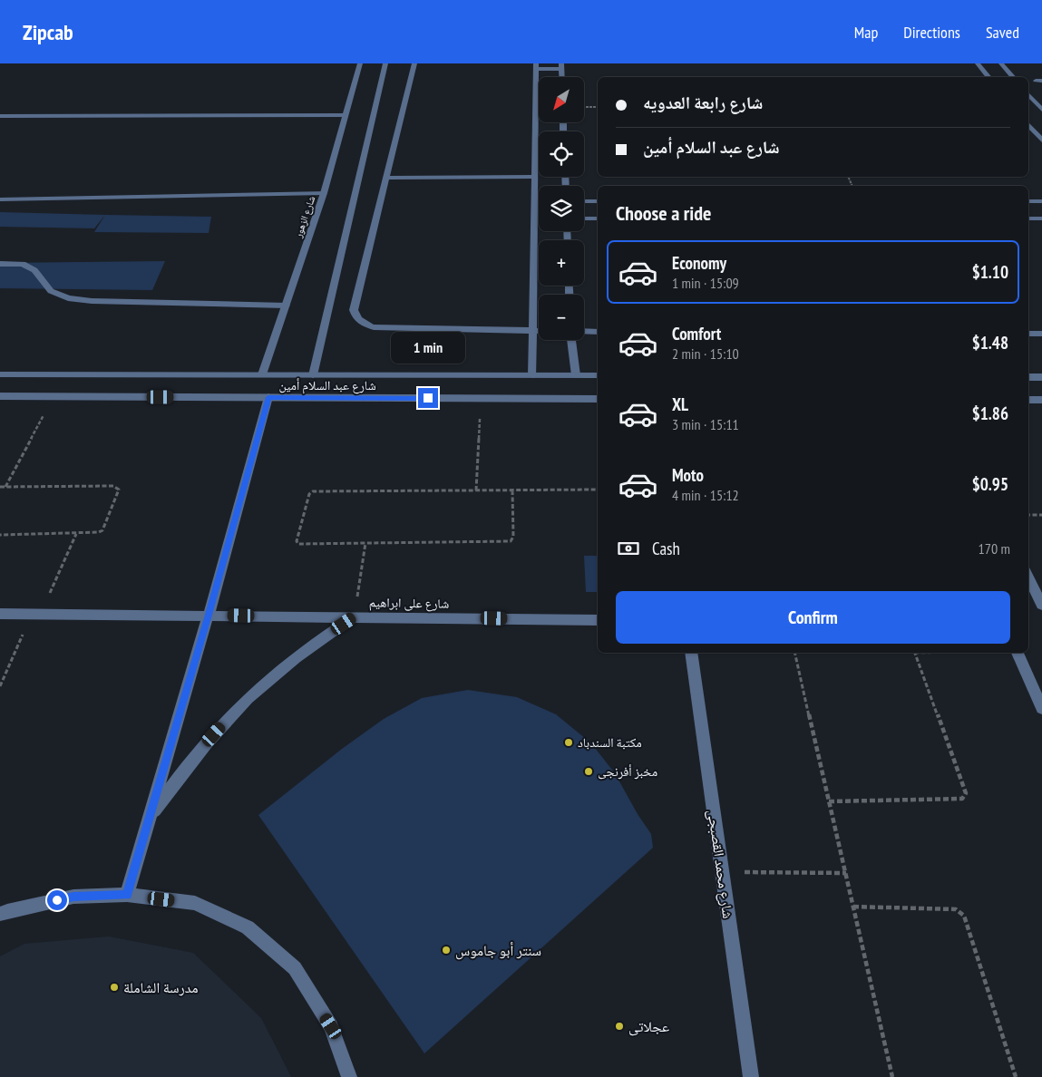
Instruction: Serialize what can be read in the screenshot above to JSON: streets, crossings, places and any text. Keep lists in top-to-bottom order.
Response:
{
  "streets": {
    "street": [
      "شارع الزهور",
      "شارع عبد السلام أمين",
      "شارع على ابراهيم",
      "شارع محمد القصبجى"
    ]
  },
  "crossings": [
    ["شارع الزهور", "شارع عبد السلام أمين"]
  ],
  "places": [
    "مكتبة السندباد",
    "مخبز أفرنجى",
    "سنتر أبو جاموس",
    "مدرسة الشاملة",
    "عجلاتى"
  ],
  "north": "bottom left",
  "page": {
    "header": "Zipcab",
    "nav": ["Map", "Directions", "Saved"],
    "map_buttons": ["+", "−"],
    "banner": ["شارع رابعة العدويه", "شارع عبد السلام أمين"],
    "heading": "Choose a ride",
    "list": [
      {
        "name": "Economy",
        "note": "1 min · 15:09",
        "value": "$1.10"
      },
      {
        "name": "Comfort",
        "note": "2 min · 15:10",
        "value": "$1.48"
      },
      {
        "name": "XL",
        "note": "3 min · 15:11",
        "value": "$1.86"
      },
      {
        "name": "Moto",
        "note": "4 min · 15:12",
        "value": "$0.95"
      }
    ],
    "bubble": "1 min",
    "pay": ["Cash", "170 m"],
    "buttons": "Confirm"
  }
}
